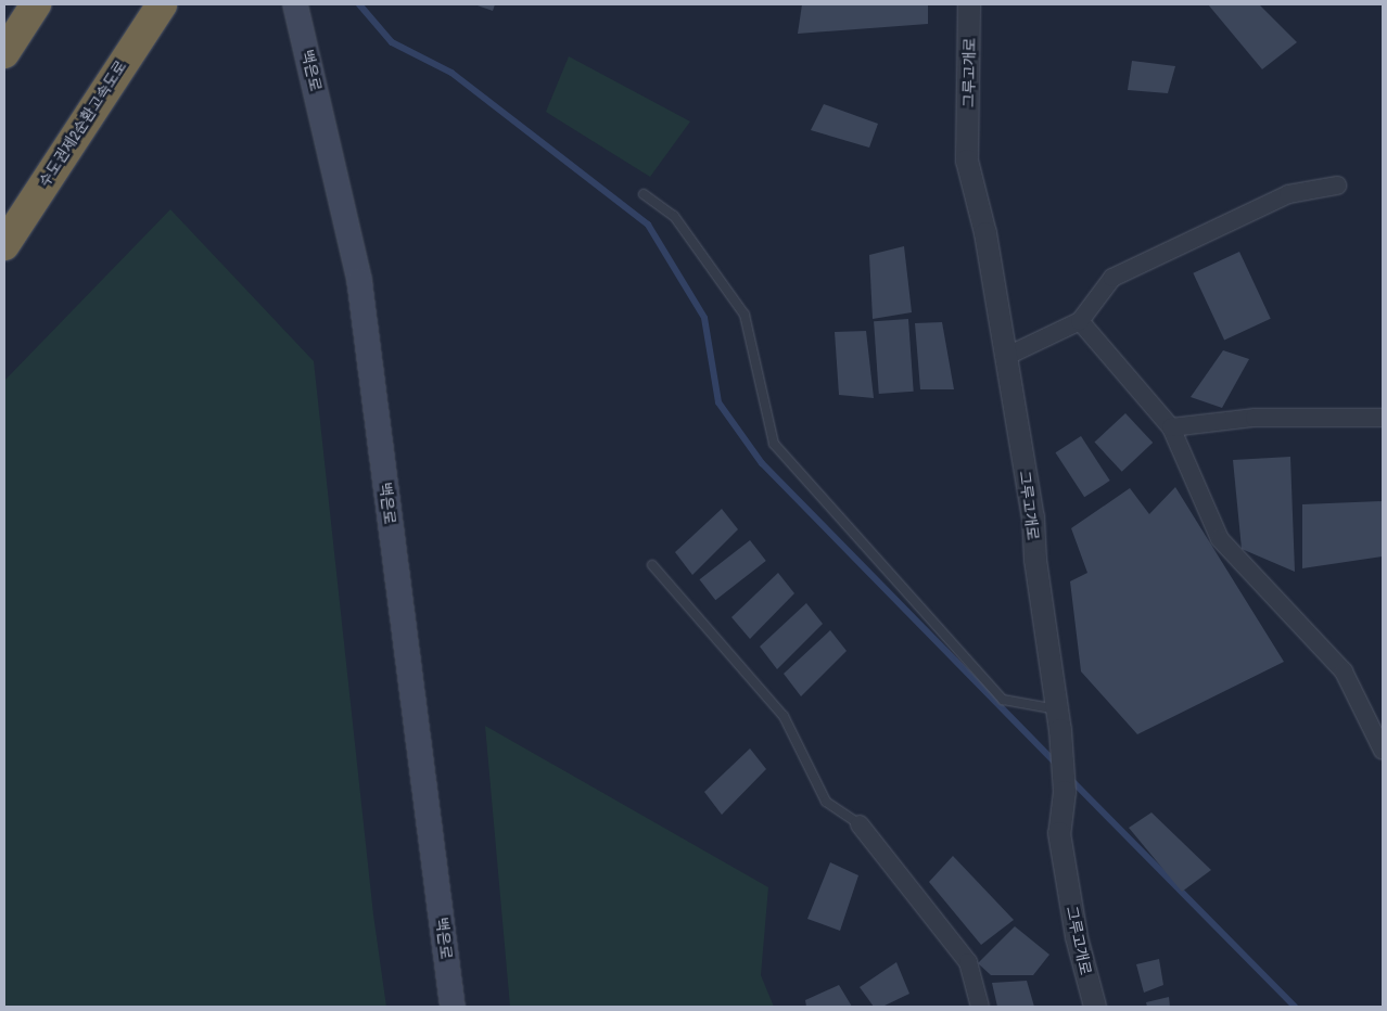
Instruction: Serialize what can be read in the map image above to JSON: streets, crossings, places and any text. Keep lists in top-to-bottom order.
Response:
{
  "streets": {
    "highway": ["수도권제2순환고속도로"],
    "main road": ["백은로"],
    "street": ["그루고개로"]
  }
}
